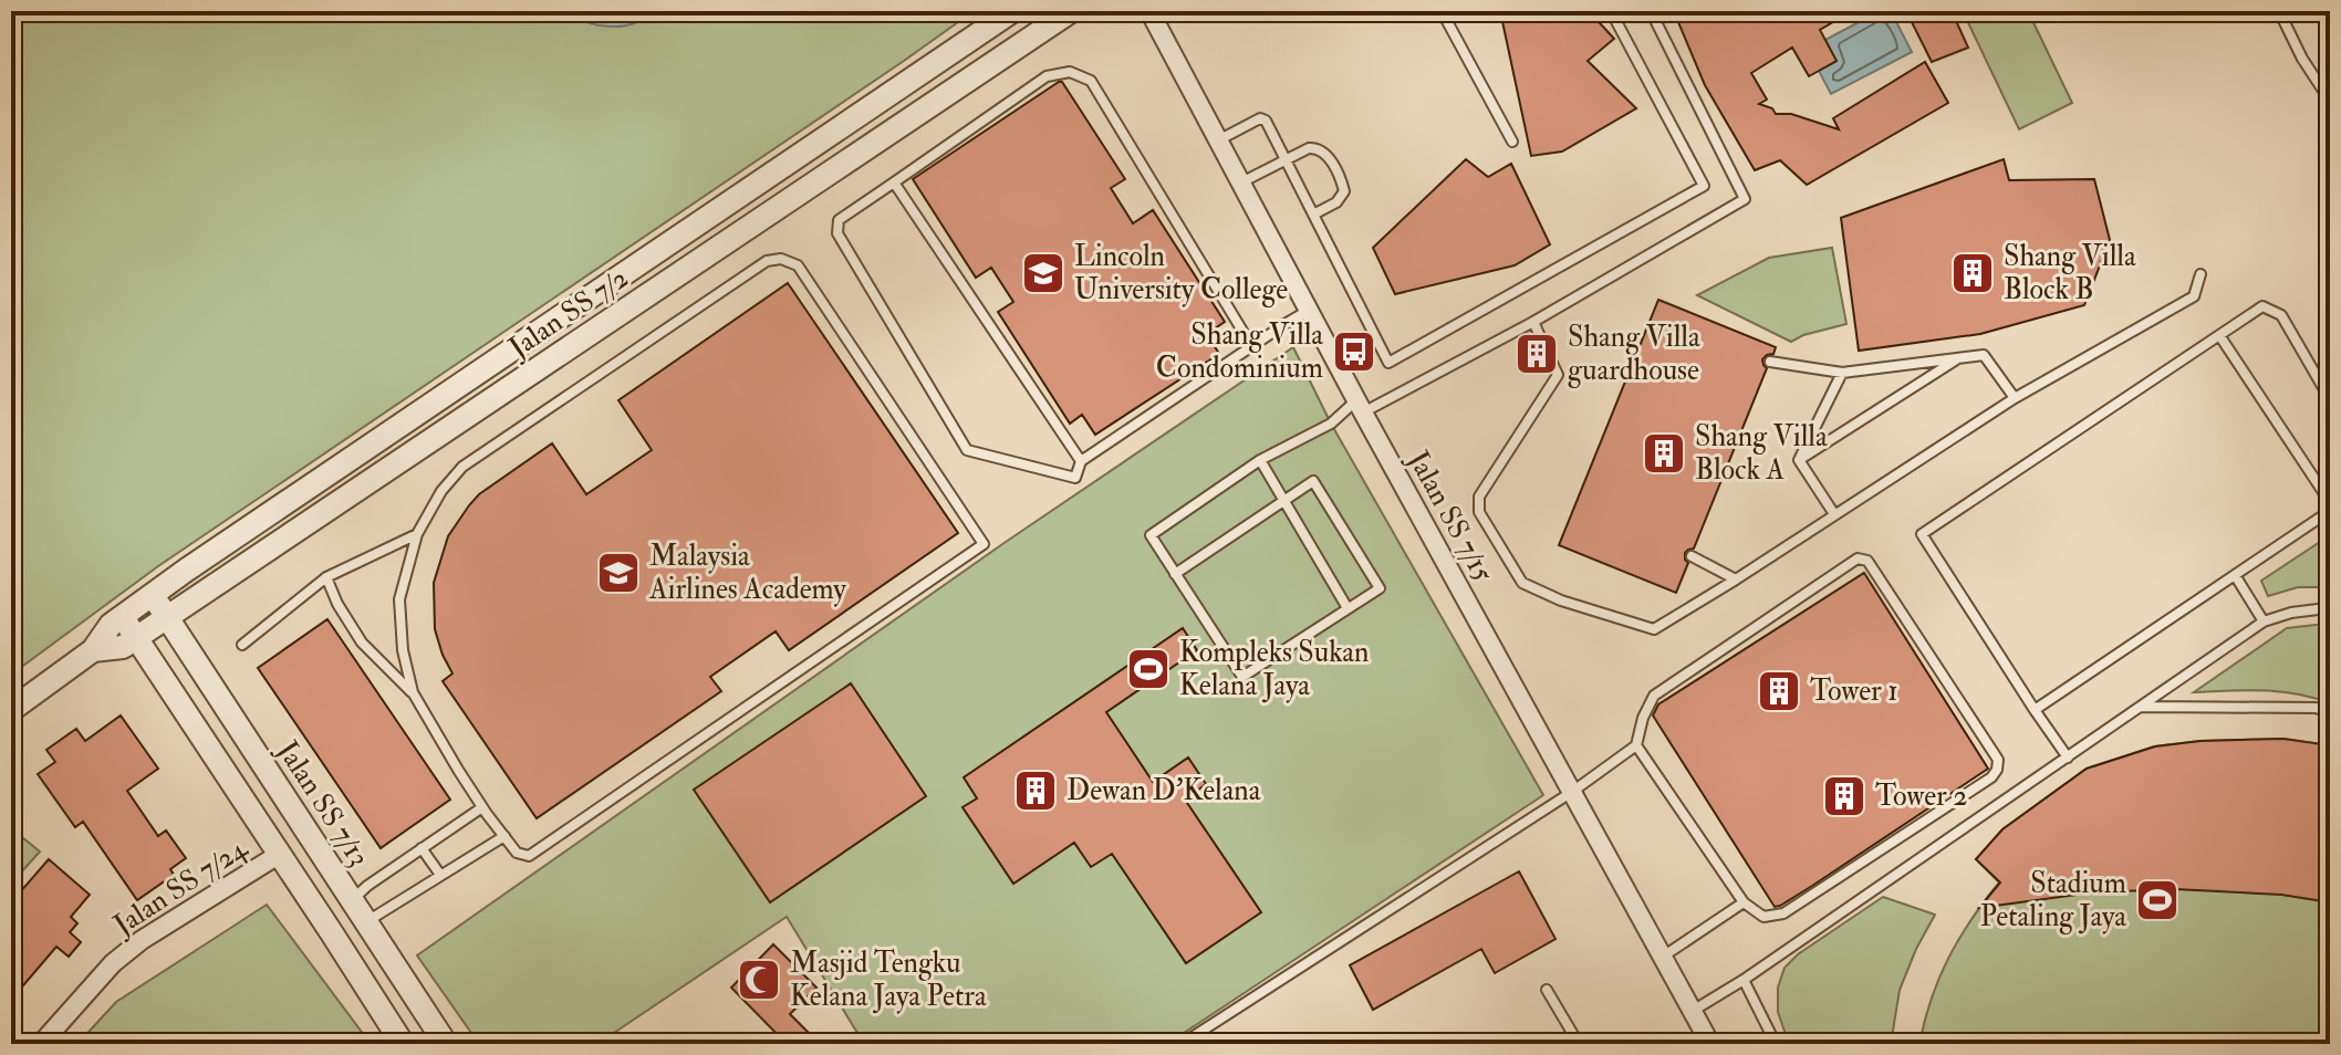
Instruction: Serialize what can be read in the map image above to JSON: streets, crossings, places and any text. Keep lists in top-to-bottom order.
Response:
{
  "streets": {
    "street": [
      "Jalan SS 7/2",
      "Jalan SS 7/15",
      "Jalan SS 7/13",
      "Jalan SS 7/24"
    ]
  },
  "crossings": [
    ["Jalan SS 7/2", "Jalan SS 7/13"]
  ],
  "places": {
    "school or university": ["Lincoln University College", "Malaysia Airlines Academy"],
    "building": [
      "Shang Villa Block B",
      "Shang Villa guardhouse",
      "Shang Villa Block A",
      "Tower 1",
      "Dewan D'Kelana",
      "Tower 2"
    ],
    "bus stop": ["Shang Villa Condominium"],
    "sports": ["Kompleks Sukan Kelana Jaya", "Stadium Petaling Jaya"],
    "mosque": ["Masjid Tengku Kelana Jaya Petra"]
  }
}
